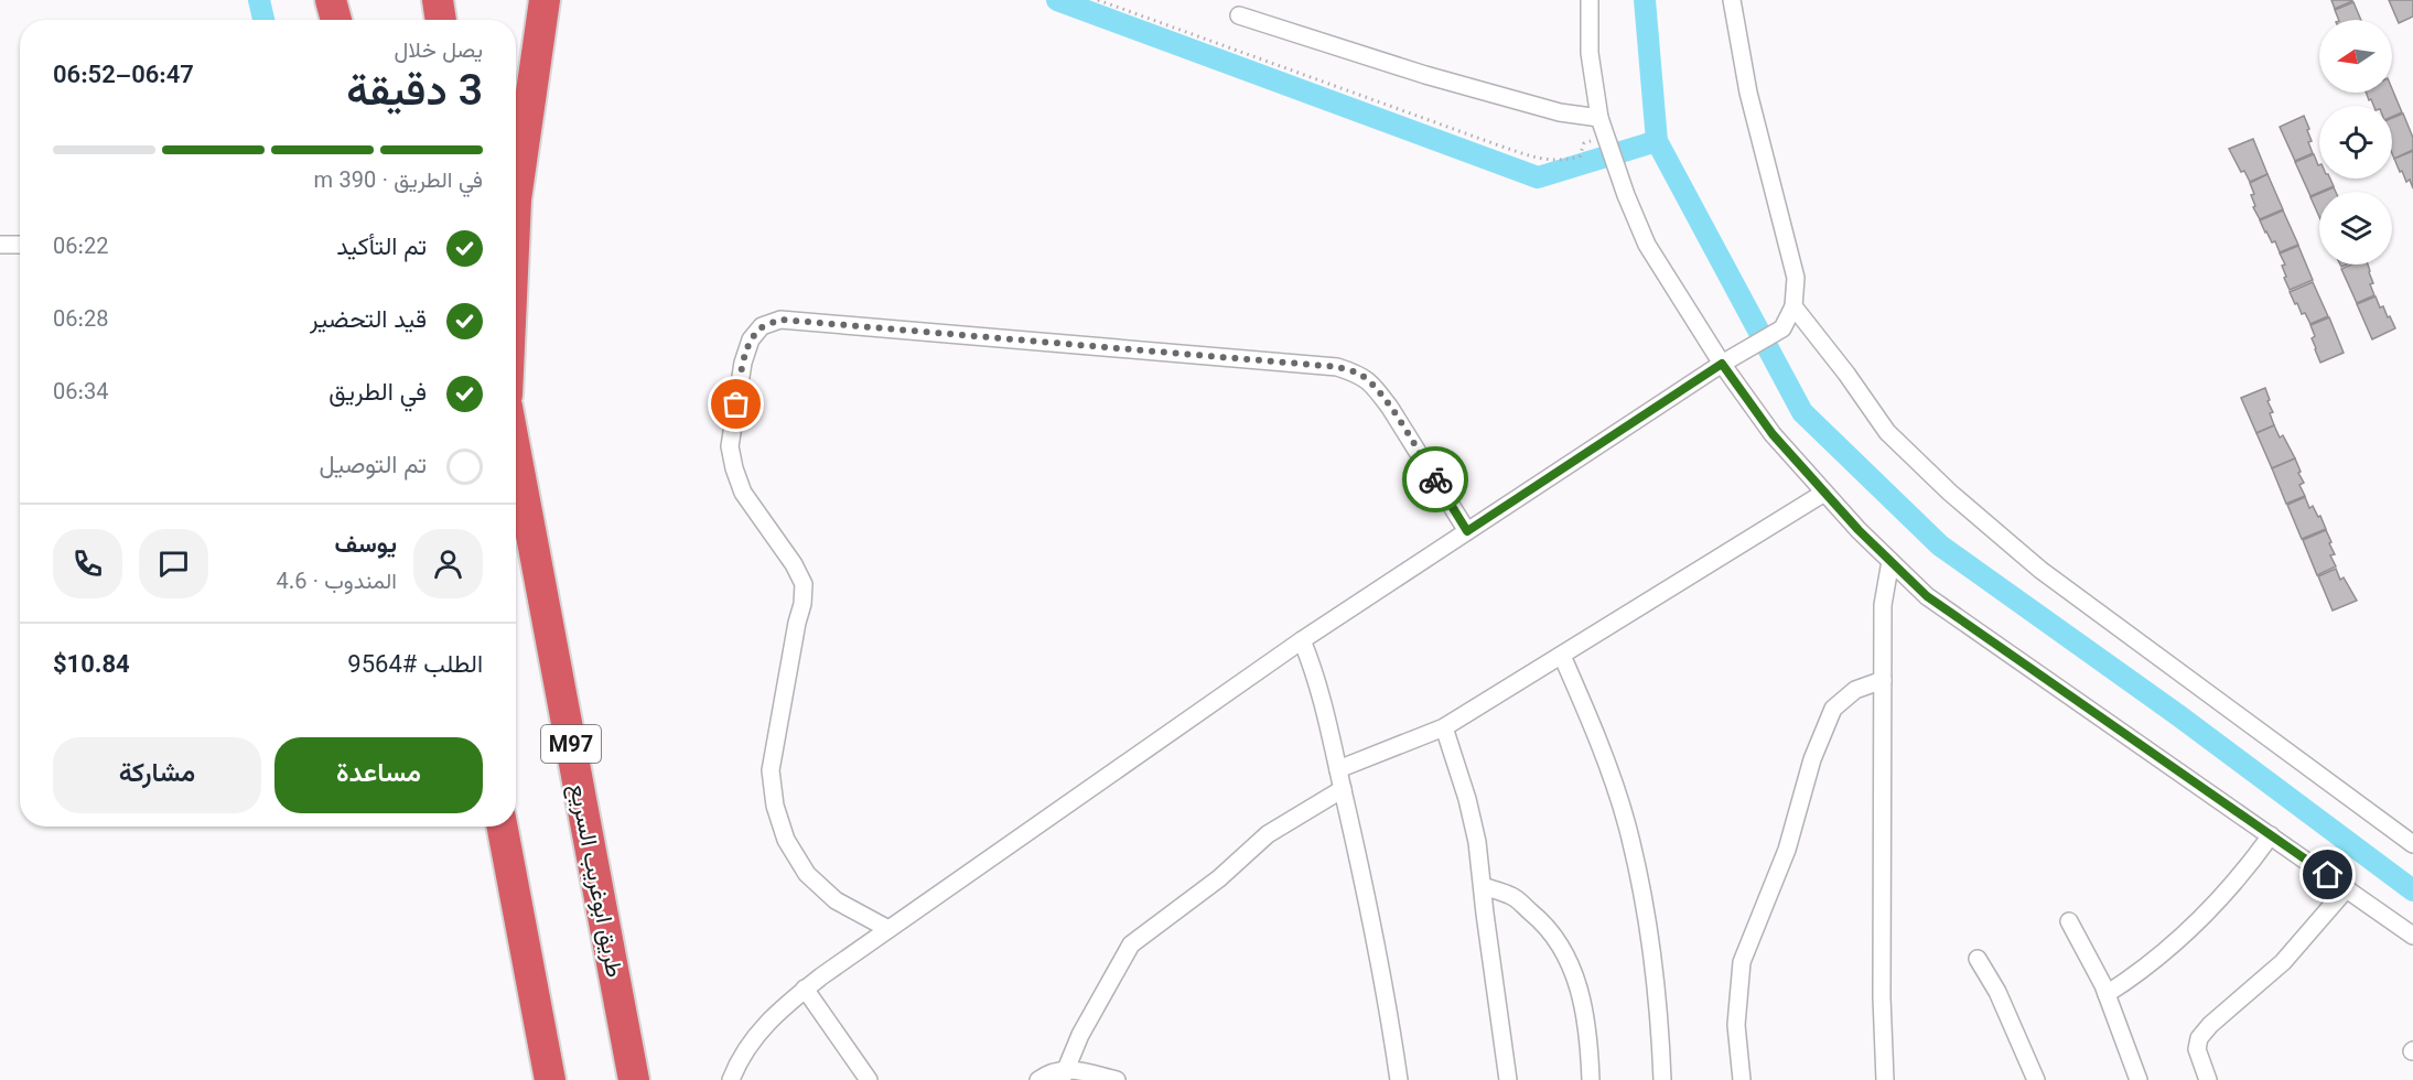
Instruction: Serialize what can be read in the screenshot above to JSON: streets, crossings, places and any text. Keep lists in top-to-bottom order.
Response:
{
  "streets": {
    "highway": ["M97", "طريق ابوغريب السريع"]
  },
  "north": "left",
  "page": {
    "heading": ["3 دقيقة", "يصل خلال", "06:47–06:52"],
    "panel": [
      "يوسف",
      "المندوب · 4.6",
      "الطلب #9564",
      "$10.84"
    ],
    "bar": "في الطريق · 390 m",
    "list": [
      ["تم التأكيد", "06:22"],
      ["قيد التحضير", "06:28"],
      ["في الطريق", "06:34"],
      "تم التوصيل"
    ],
    "buttons": ["مساعدة", "مشاركة"]
  }
}
